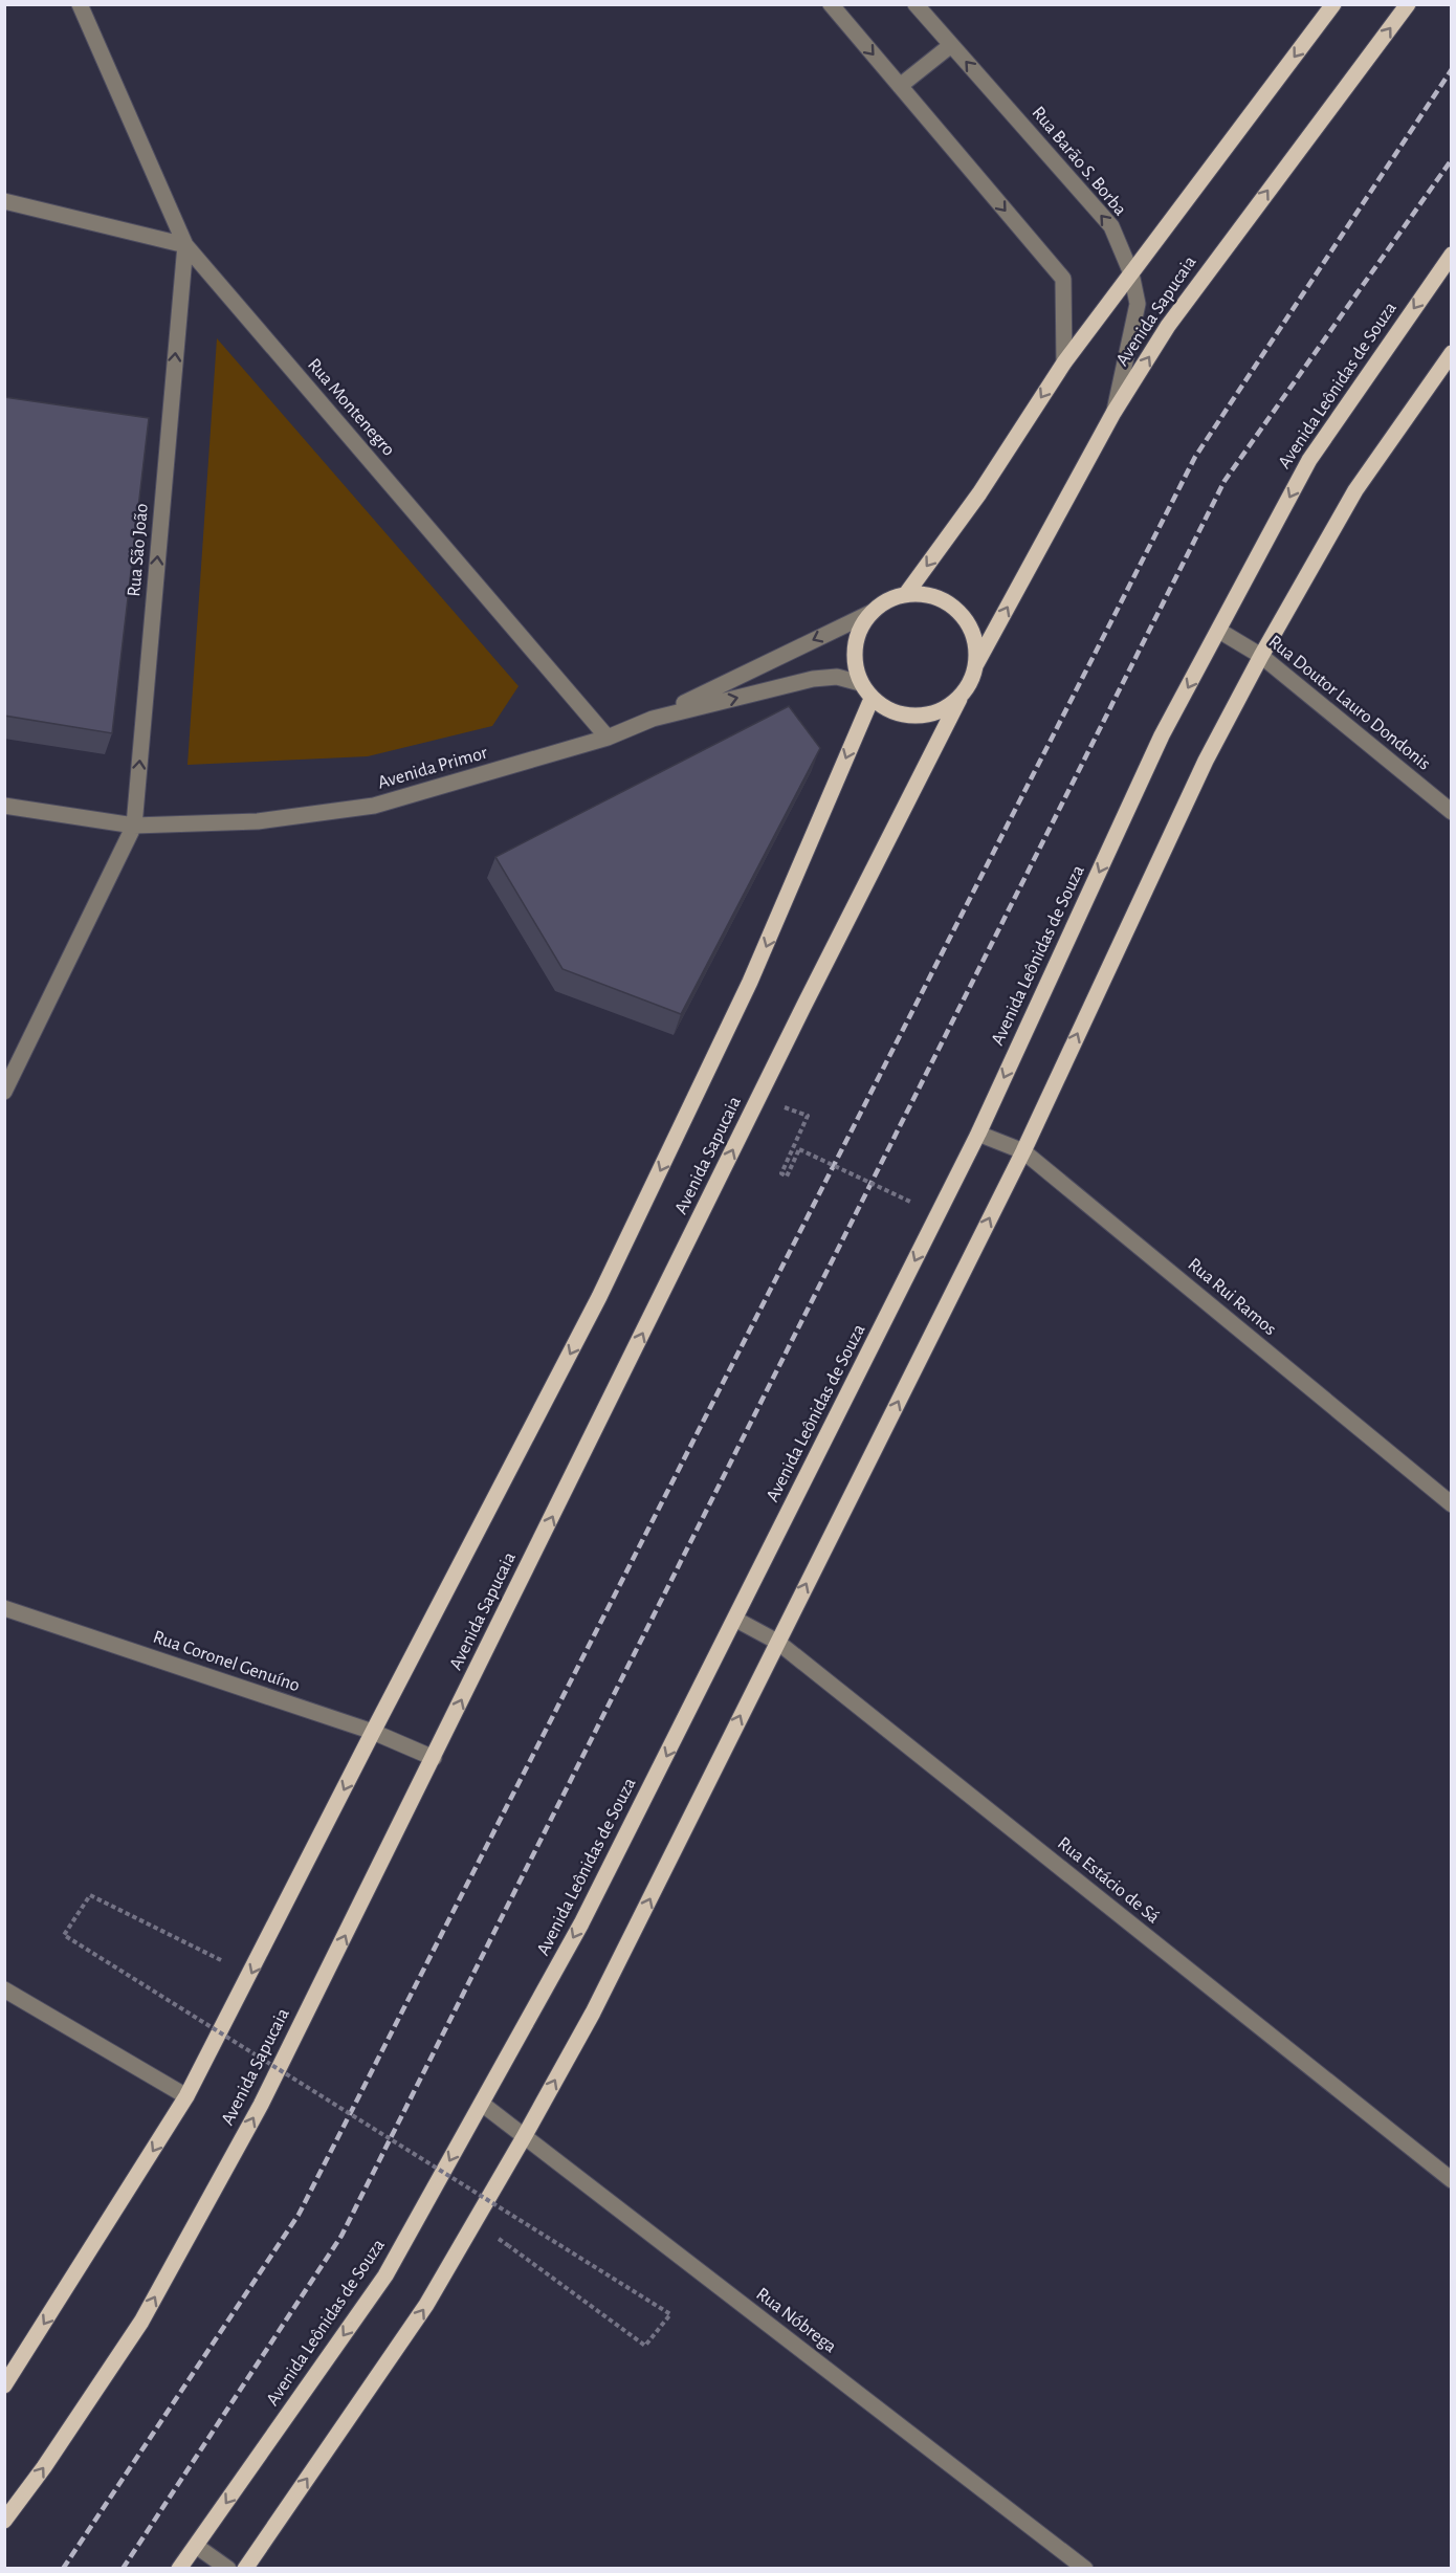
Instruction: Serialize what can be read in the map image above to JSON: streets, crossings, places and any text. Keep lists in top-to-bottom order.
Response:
{
  "streets": {
    "main road": ["Avenida Sapucaia", "Avenida Leônidas de Souza"],
    "street": [
      "Rua Barão S. Borba",
      "Rua Montenegro",
      "Rua São João",
      "Rua Doutor Lauro Dondonis",
      "Avenida Primor",
      "Rua Rui Ramos",
      "Rua Coronel Genuíno",
      "Rua Estácio de Sá",
      "Rua Nóbrega"
    ]
  },
  "crossings": [
    ["Rua Barão S. Borba", "Avenida Sapucaia"],
    ["Avenida Sapucaia", "Avenida Primor"],
    ["Avenida Sapucaia", "Rua Coronel Genuíno"],
    ["Avenida Leônidas de Souza", "Rua Doutor Lauro Dondonis"],
    ["Avenida Leônidas de Souza", "Rua Rui Ramos"],
    ["Avenida Leônidas de Souza", "Rua Estácio de Sá"],
    ["Avenida Leônidas de Souza", "Rua Nóbrega"],
    ["Rua Montenegro", "Rua São João"],
    ["Rua Montenegro", "Avenida Primor"],
    ["Rua São João", "Avenida Primor"]
  ],
  "one_way": ["Rua São João"]
}
